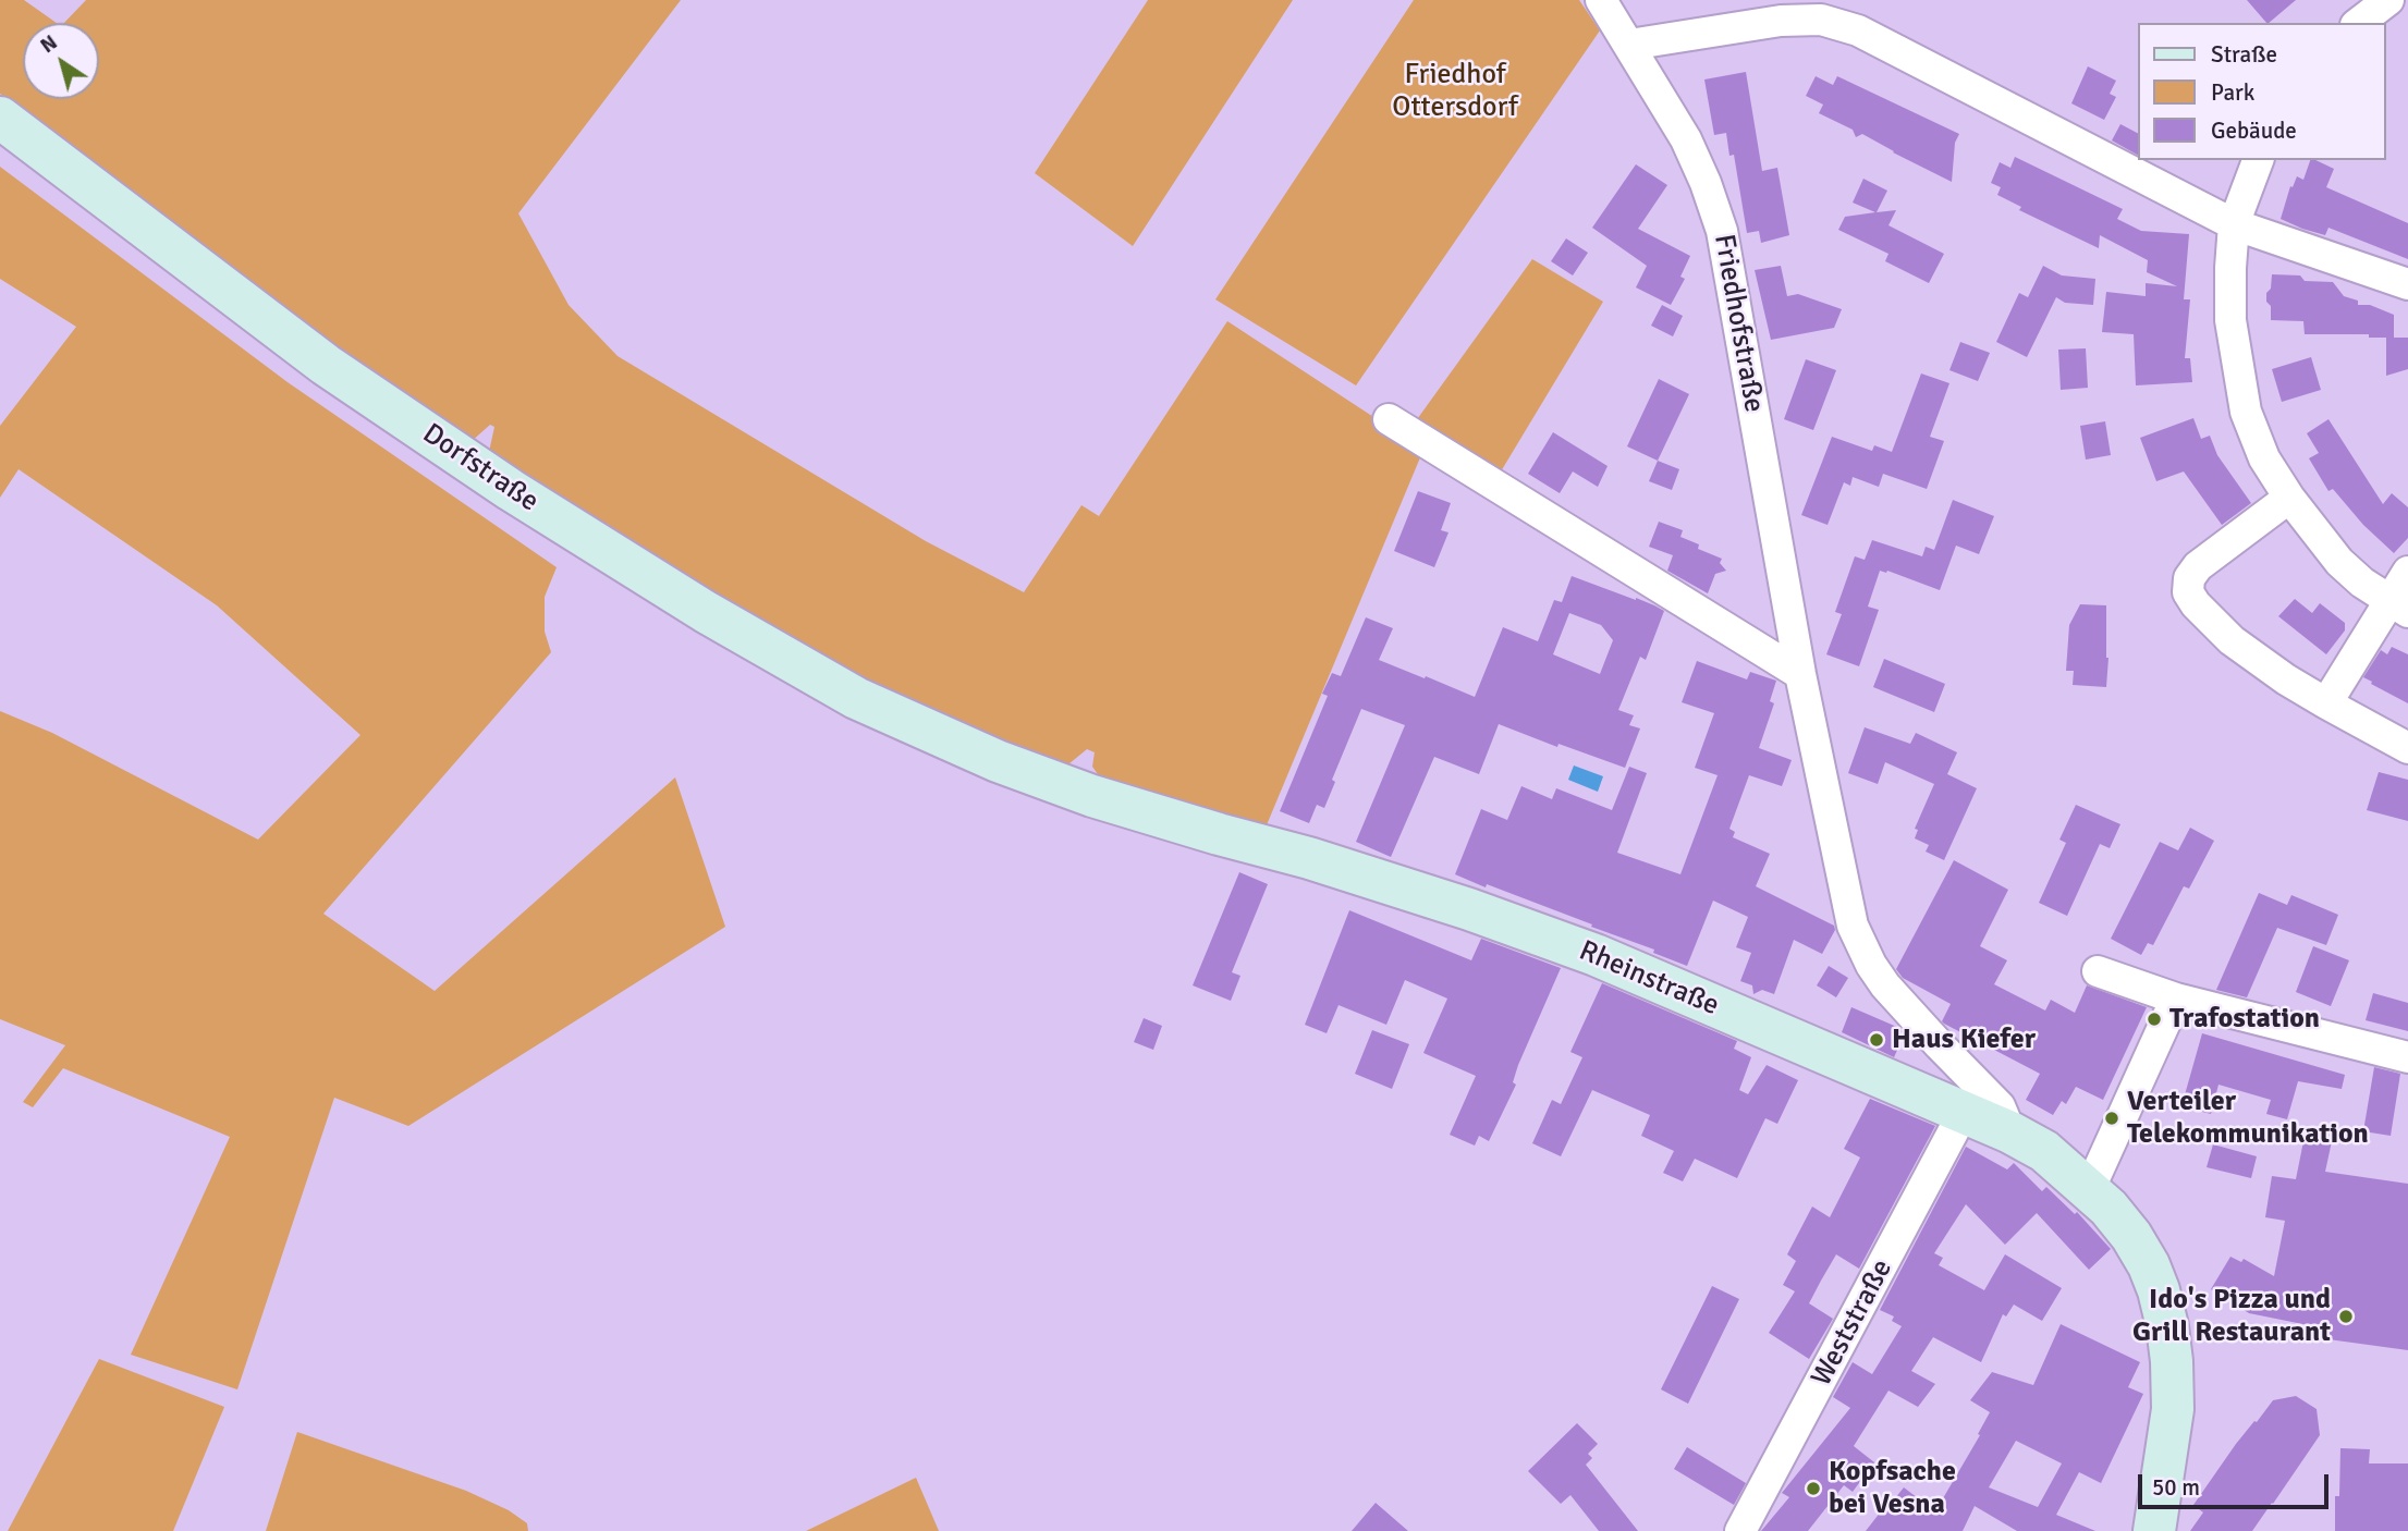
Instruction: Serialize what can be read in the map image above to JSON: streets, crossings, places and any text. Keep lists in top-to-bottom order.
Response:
{
  "streets": {
    "main road": ["Dorfstraße", "Rheinstraße"],
    "street": ["Friedhofstraße", "Weststraße"]
  },
  "crossings": [
    ["Friedhofstraße", "Rheinstraße"],
    ["Dorfstraße", "Rheinstraße"],
    ["Rheinstraße", "Weststraße"]
  ],
  "parks": ["Friedhof Ottersdorf"],
  "places": [
    "Trafostation",
    "Haus Kiefer",
    "Verteiler Telekommunikation",
    "Ido's Pizza und Grill Restaurant",
    "Kopfsache bei Vesna"
  ],
  "legend": ["Straße", "Park", "Gebäude"],
  "scale_bar": "50 m",
  "north": "top left"
}
